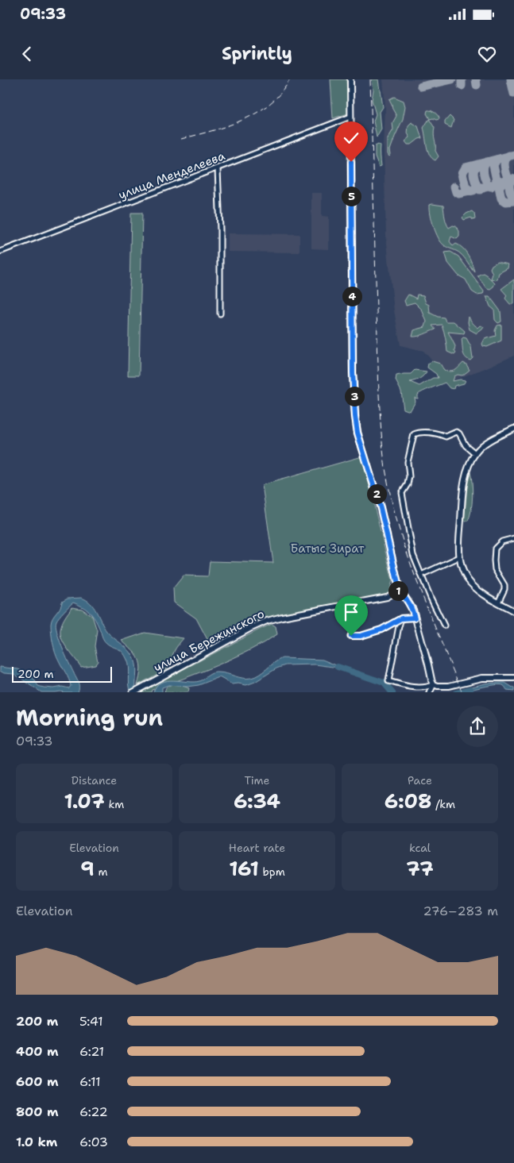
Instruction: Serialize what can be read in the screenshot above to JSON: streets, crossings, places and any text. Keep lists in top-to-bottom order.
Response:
{
  "streets": {
    "main road": ["улица Бережинского"],
    "street": ["улица Менделеева"]
  },
  "parks": ["Батыс Зират"],
  "scale_bar": "200 m",
  "page": {
    "status": "09:33",
    "header": "Sprintly",
    "pins": [
      "5",
      "4",
      "3",
      "2",
      "1"
    ],
    "scale": "200 m",
    "heading": ["Morning run", "09:33"],
    "stats": [
      ["Distance", "1.07 km"],
      ["Time", "6:34"],
      ["Pace", "6:08 /km"],
      ["Elevation", "9 m"],
      ["Heart rate", "161 bpm"],
      ["kcal", "77"]
    ],
    "chart": ["Elevation", "276–283 m"],
    "list": [
      {
        "name": "200 m",
        "note": "5:41"
      },
      {
        "name": "400 m",
        "note": "6:21"
      },
      {
        "name": "600 m",
        "note": "6:11"
      },
      {
        "name": "800 m",
        "note": "6:22"
      },
      {
        "name": "1.0 km",
        "note": "6:03"
      }
    ]
  }
}
